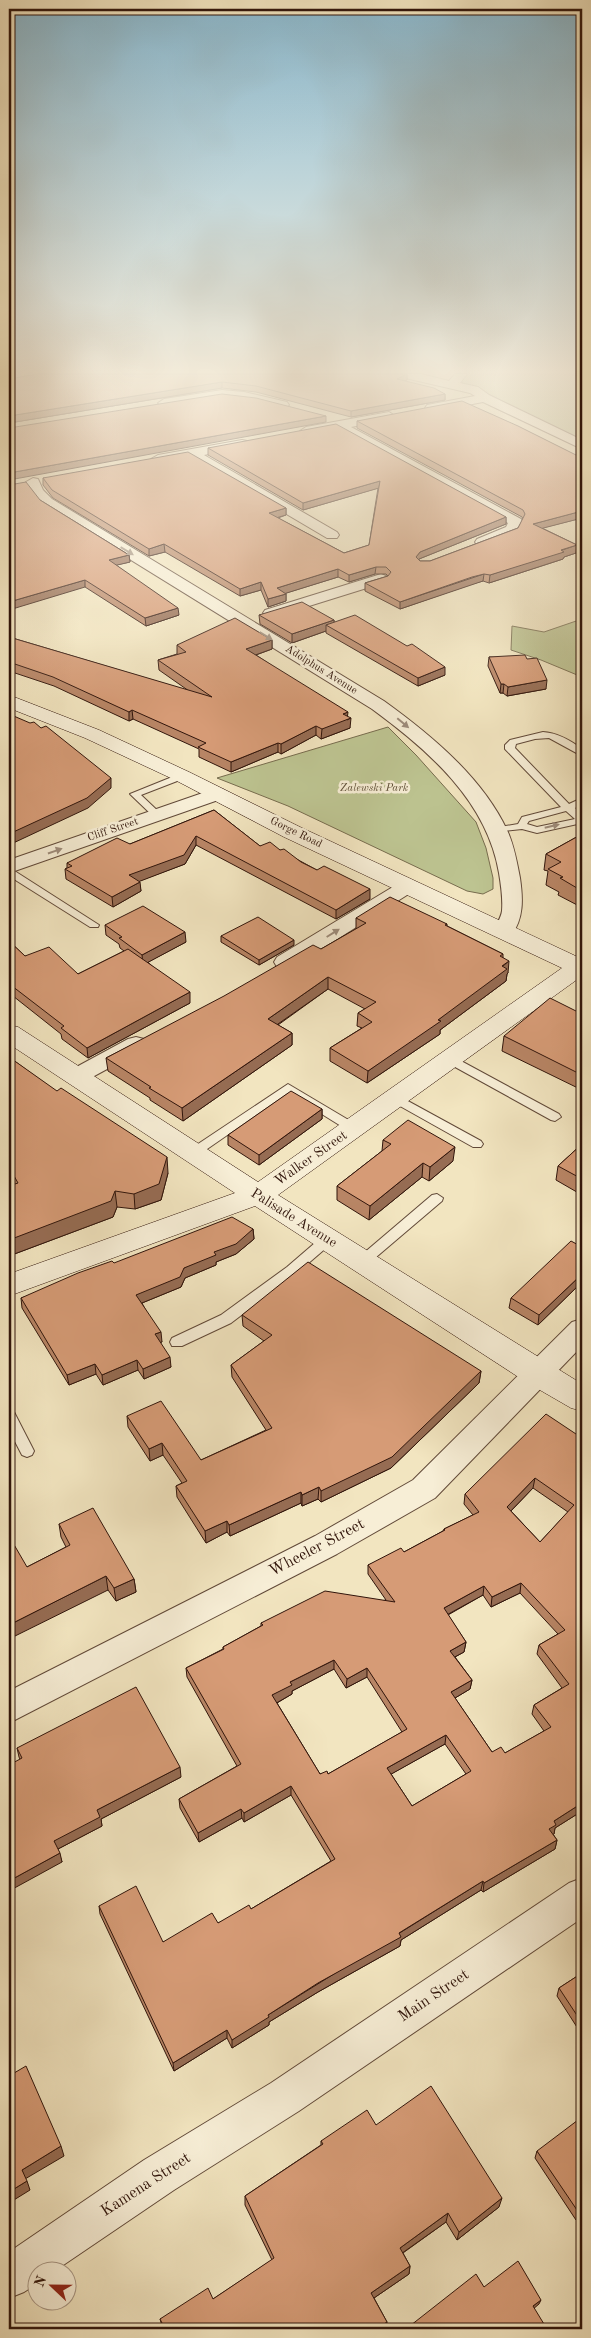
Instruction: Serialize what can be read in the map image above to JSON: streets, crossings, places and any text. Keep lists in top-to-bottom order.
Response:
{
  "streets": {
    "main road": ["Gorge Road", "Walker Street", "Palisade Avenue"],
    "street": [
      "Adolphus Avenue",
      "Cliff Street",
      "Wheeler Street",
      "Main Street",
      "Kamena Street"
    ]
  },
  "crossings": [
    ["Adolphus Avenue", "Gorge Road"],
    ["Cliff Street", "Gorge Road"],
    ["Gorge Road", "Walker Street"],
    ["Walker Street", "Palisade Avenue"],
    ["Palisade Avenue", "Wheeler Street"],
    ["Main Street", "Kamena Street"]
  ],
  "one_way": ["Adolphus Avenue"],
  "parks": ["Zalewski Park"],
  "north": "left"
}
